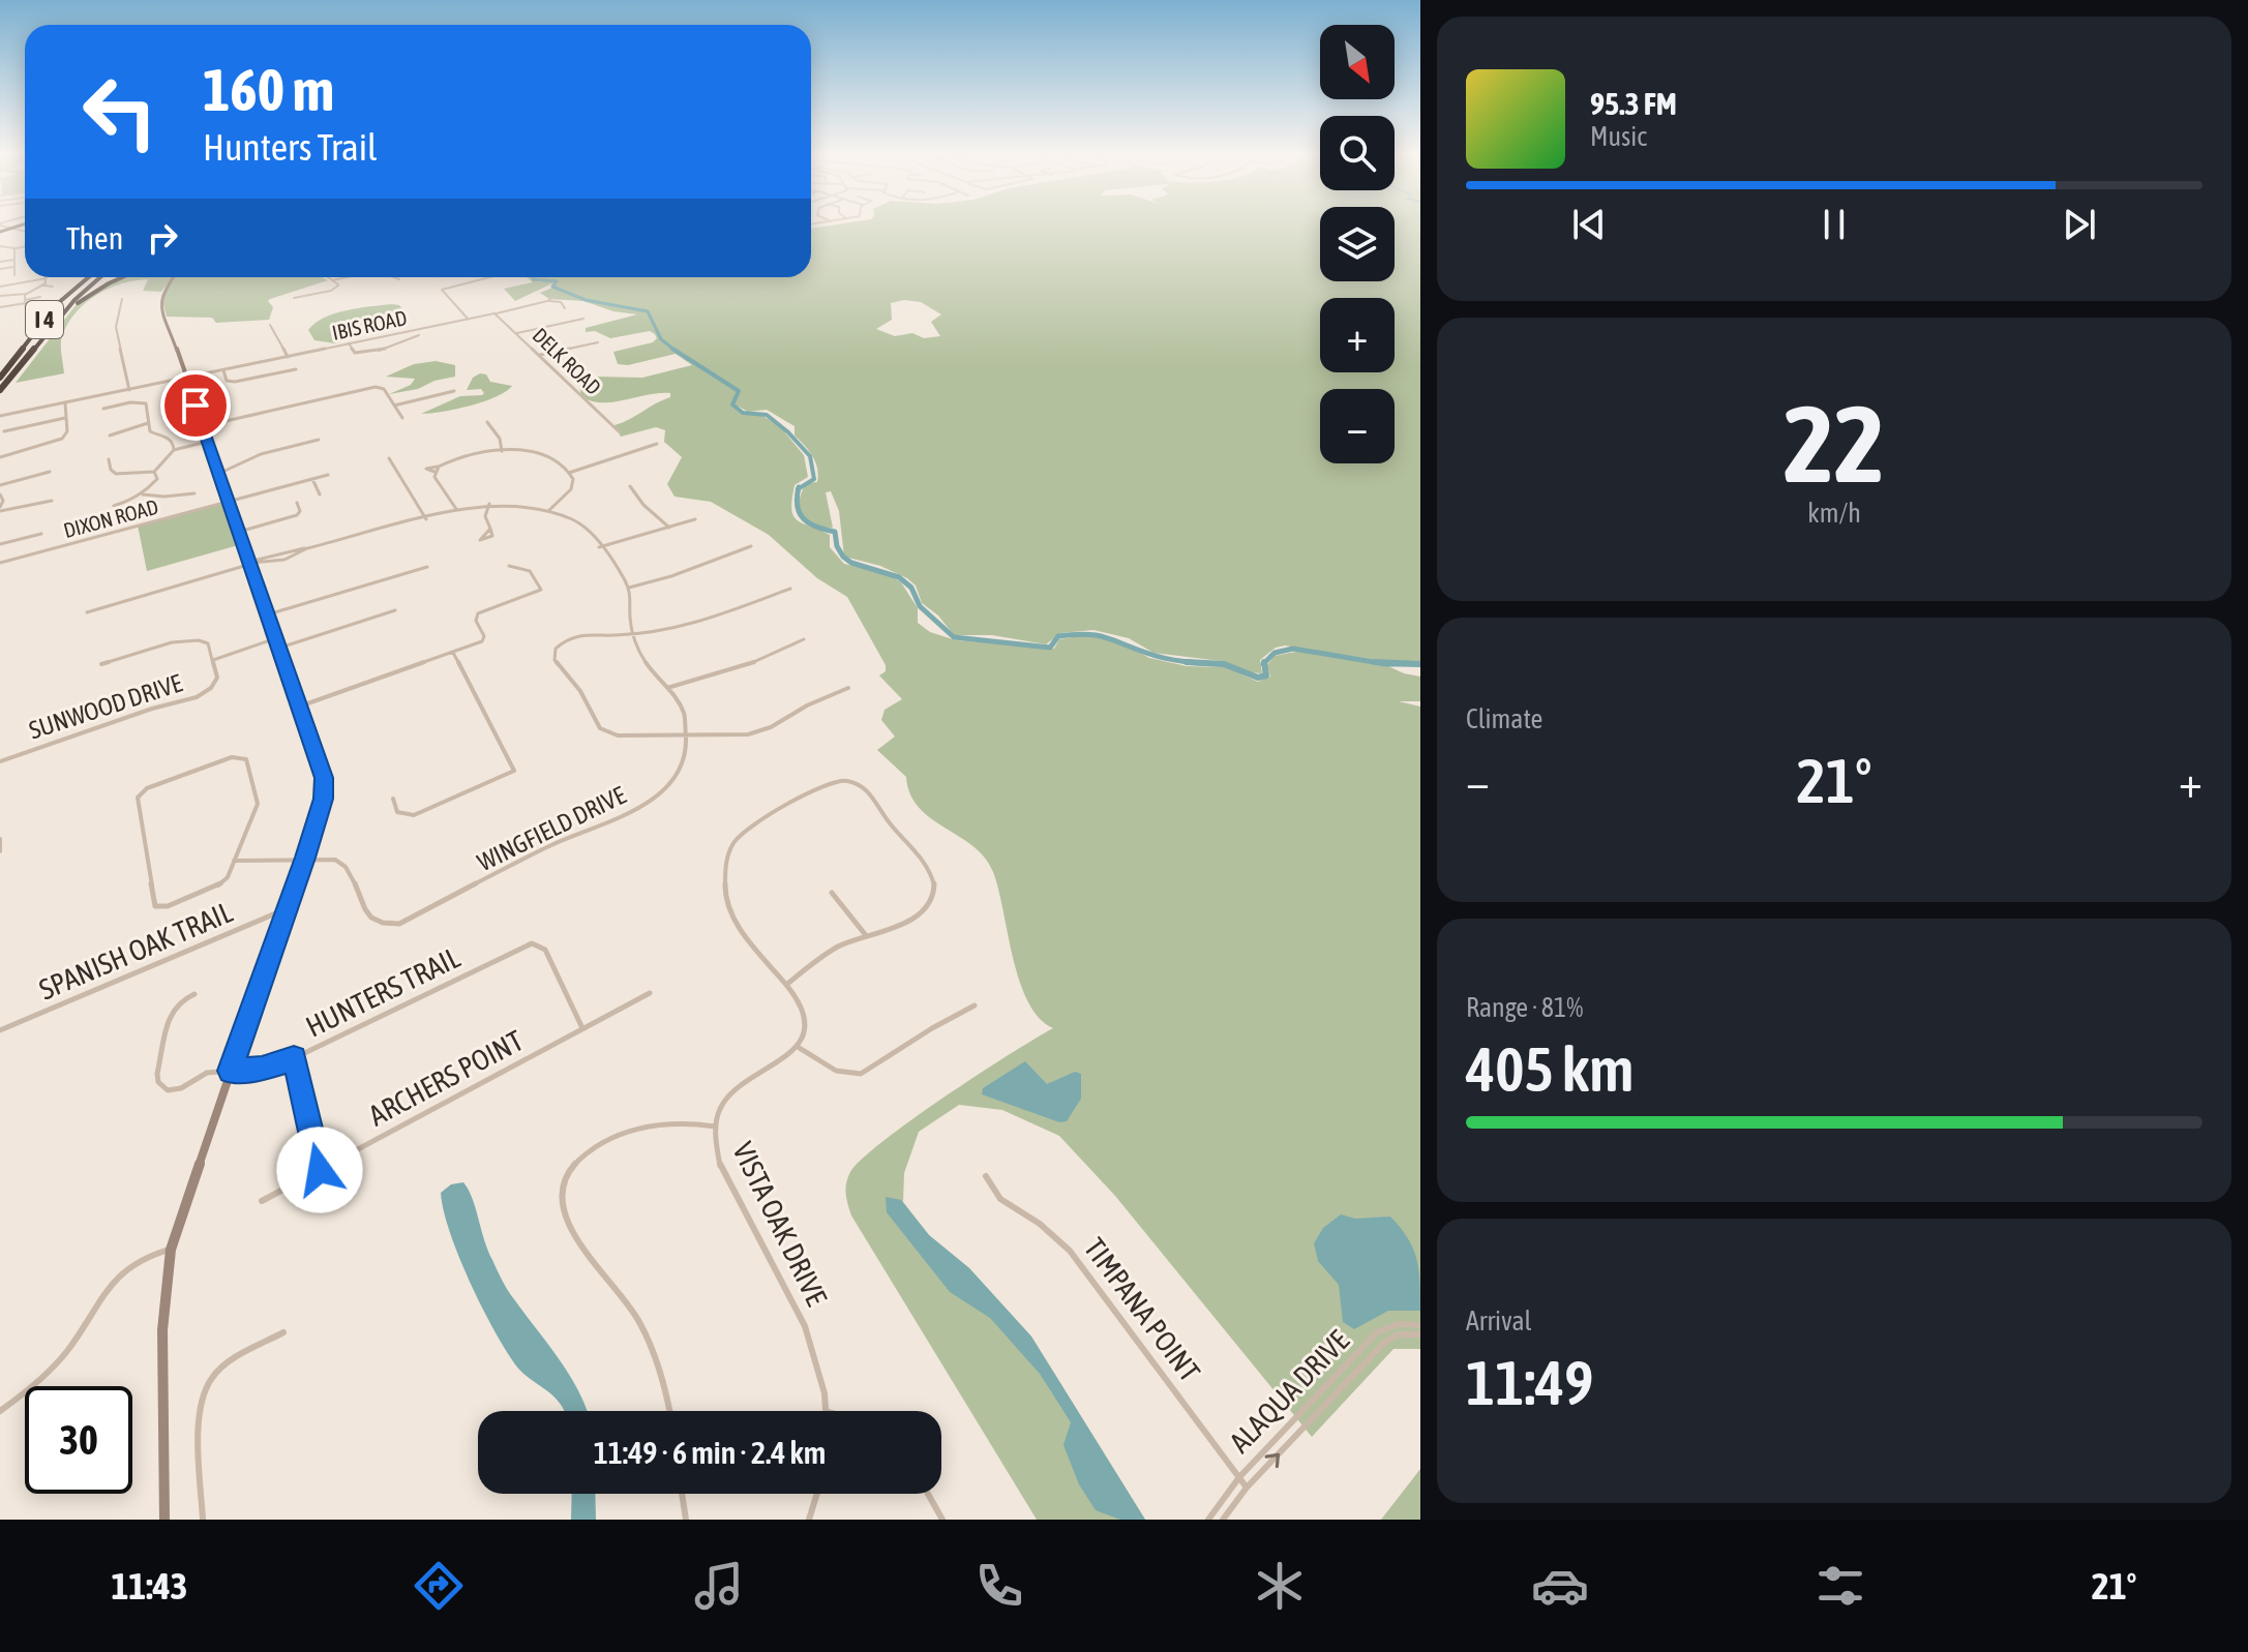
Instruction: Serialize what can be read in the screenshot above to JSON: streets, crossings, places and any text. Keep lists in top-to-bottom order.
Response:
{
  "streets": {
    "highway": ["I 4"],
    "street": [
      "IBIS ROAD",
      "DELK ROAD",
      "DIXON ROAD",
      "SUNWOOD DRIVE",
      "WINGFIELD DRIVE",
      "SPANISH OAK TRAIL",
      "HUNTERS TRAIL",
      "ARCHERS POINT",
      "VISTA OAK DRIVE",
      "TIMPANA POINT",
      "ALAQUA DRIVE"
    ]
  },
  "crossings": [
    ["IBIS ROAD", "DELK ROAD"],
    ["HUNTERS TRAIL", "ARCHERS POINT"],
    ["TIMPANA POINT", "ALAQUA DRIVE"]
  ],
  "north": "bottom right",
  "page": {
    "map_buttons": ["+", "−"],
    "turn": ["160 m", "Hunters Trail"],
    "song": ["95.3 FM", "Music"],
    "then": "Then",
    "tile": [
      ["22", "km/h"],
      "Climate",
      ["Range · 81%", "405 km"],
      ["Arrival", "11:49"]
    ],
    "heat": ["−", "21°", "+"],
    "limit": "30",
    "trip": "11:49 · 6 min · 2.4 km",
    "tabs": ["11:43", "21°"]
  }
}
